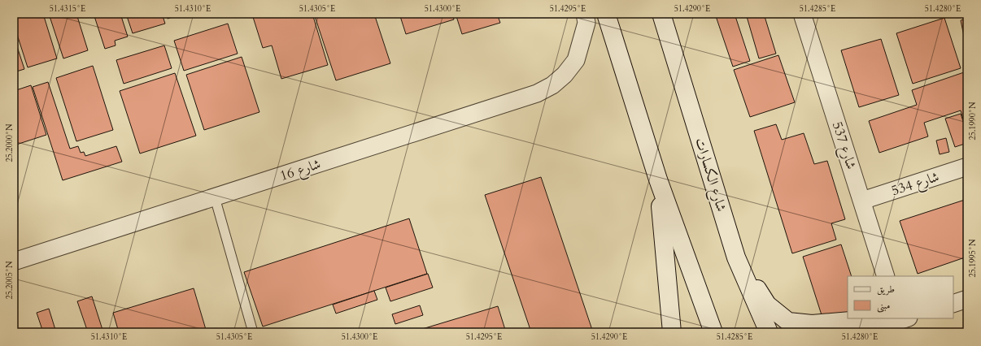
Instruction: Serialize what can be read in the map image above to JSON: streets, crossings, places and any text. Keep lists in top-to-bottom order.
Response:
{
  "streets": {
    "street": [
      "شارع 537",
      "شارع 16",
      "شارع الكسارات",
      "شارع 534"
    ]
  },
  "crossings": [
    ["شارع 537", "شارع 534"]
  ],
  "legend": ["طريق", "مبنى"],
  "coordinates": [
    "51.4315°E",
    "51.4310°E",
    "51.4305°E",
    "51.4300°E",
    "51.4295°E",
    "51.4290°E",
    "51.4285°E",
    "51.4280°E",
    "25.1990°N",
    "25.2000°N",
    "25.1995°N",
    "25.2005°N"
  ]
}
